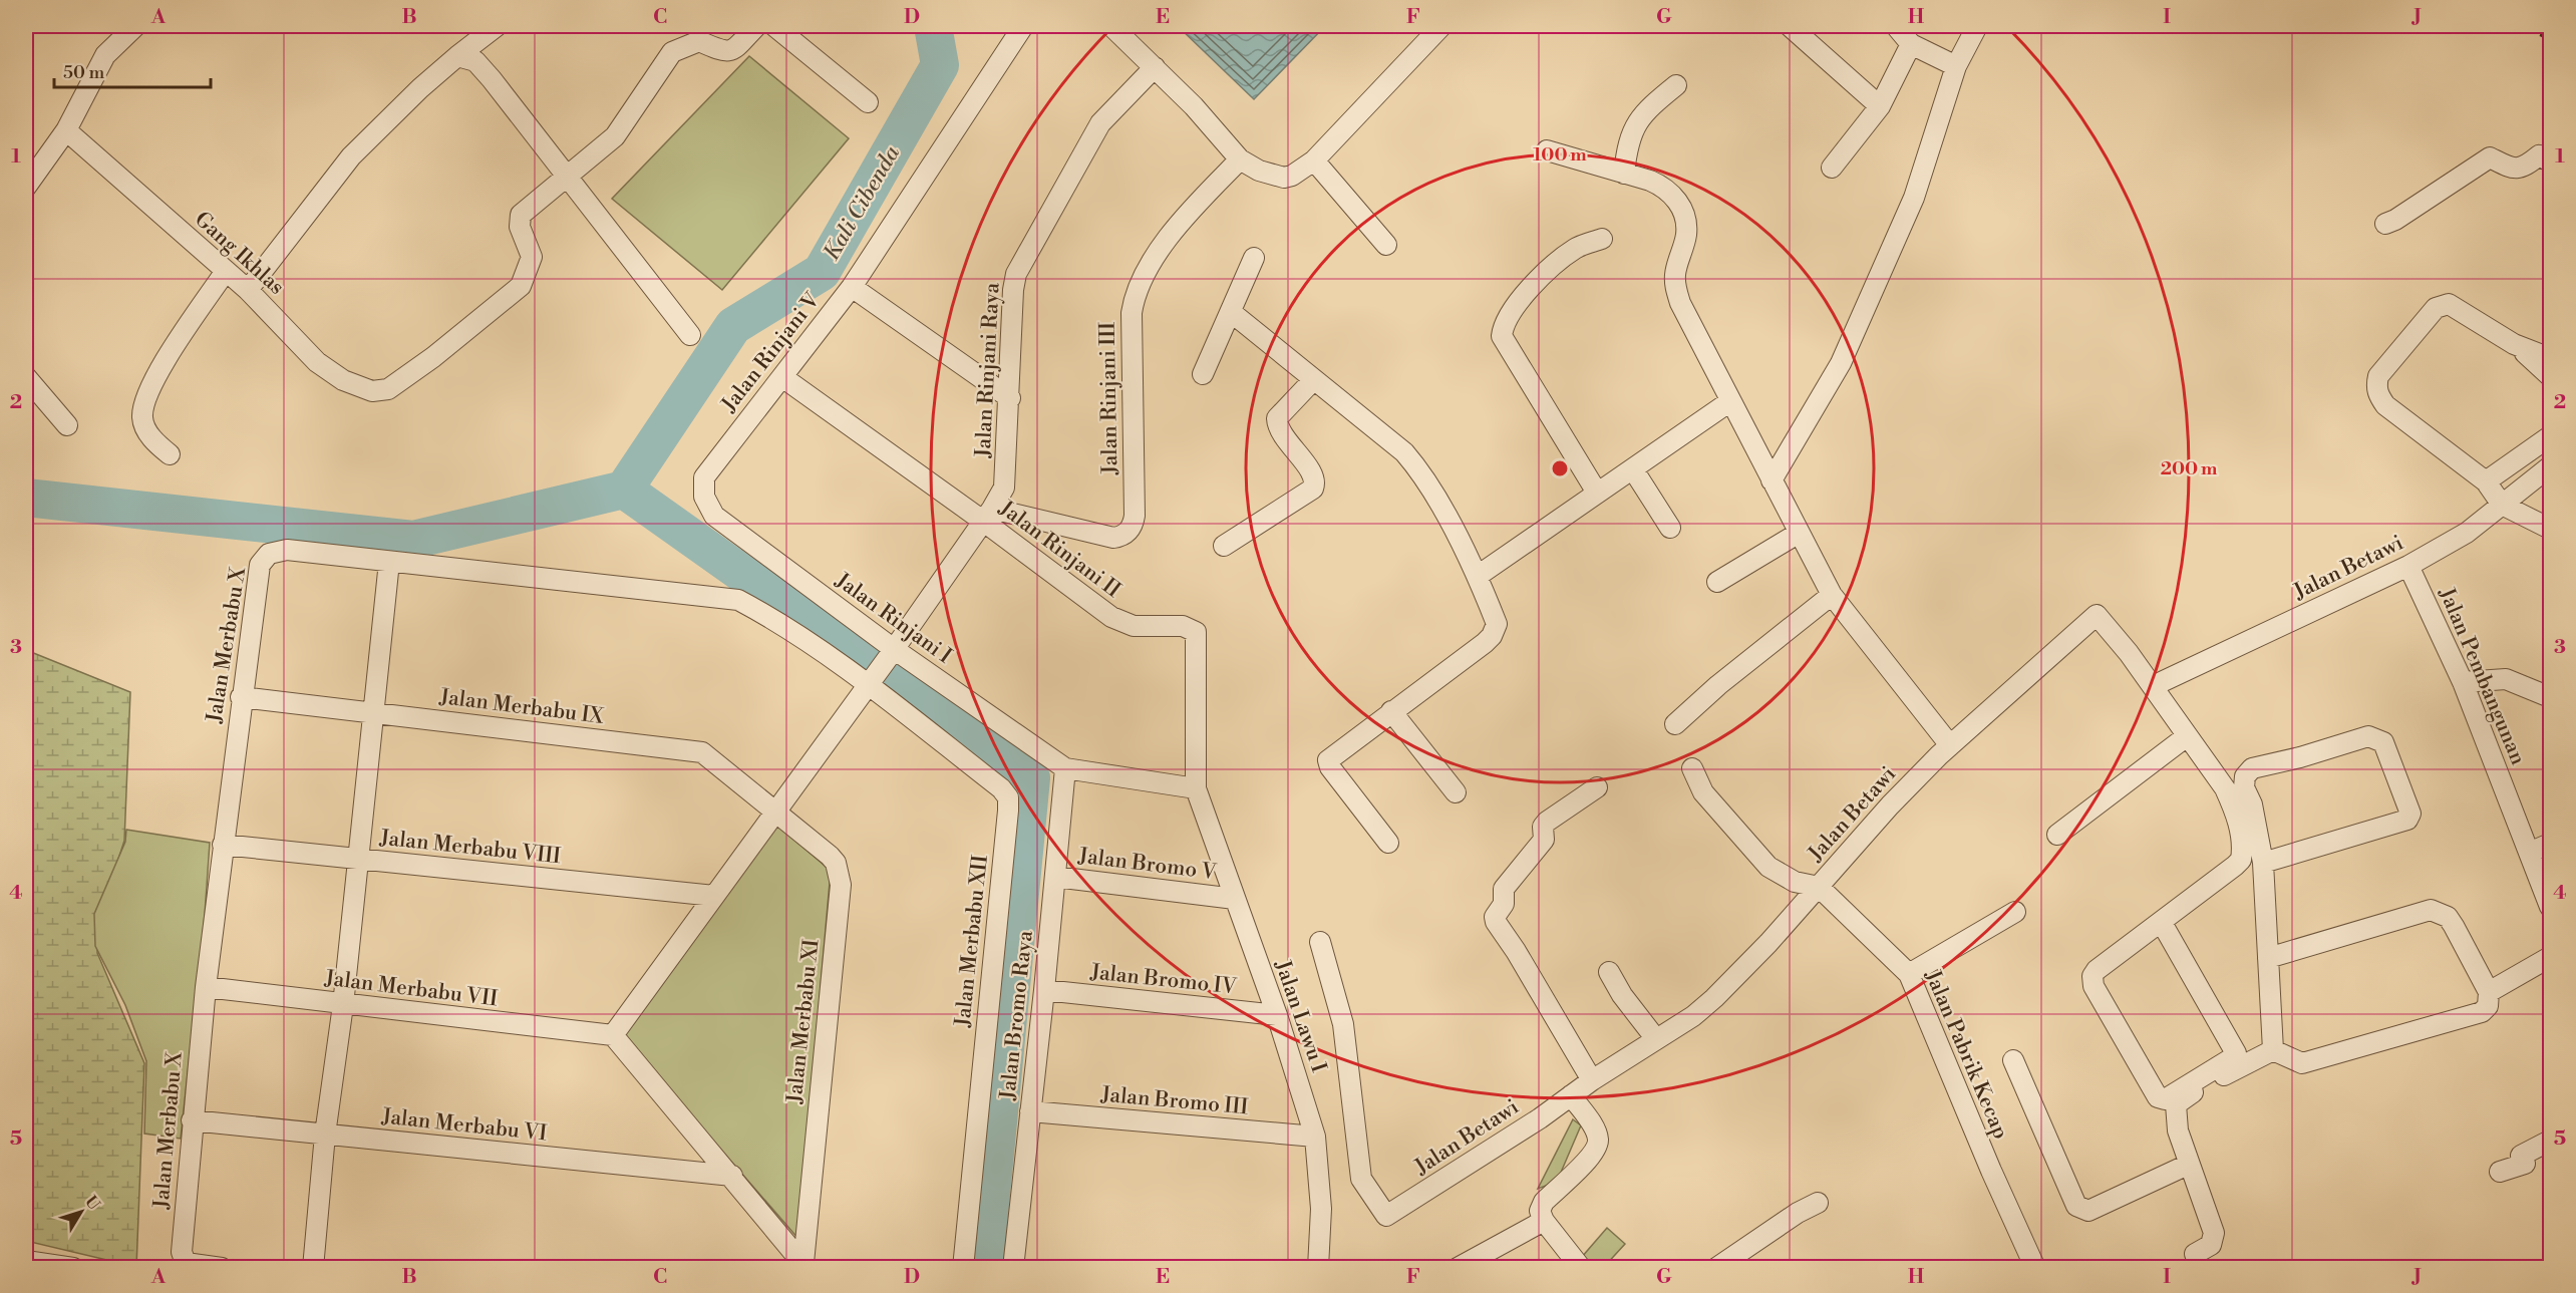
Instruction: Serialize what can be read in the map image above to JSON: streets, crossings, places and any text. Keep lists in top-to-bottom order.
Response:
{
  "streets": {
    "street": [
      "Gang Ikhlas",
      "Jalan Rinjani V",
      "Jalan Rinjani Raya",
      "Jalan Rinjani III",
      "Jalan Rinjani II",
      "Jalan Betawi",
      "Jalan Rinjani I",
      "Jalan Merbabu X",
      "Jalan Pembangunan",
      "Jalan Merbabu IX",
      "Jalan Merbabu VIII",
      "Jalan Bromo V",
      "Jalan Merbabu XII",
      "Jalan Bromo IV",
      "Jalan Merbabu VII",
      "Jalan Bromo Raya",
      "Jalan Lawu I",
      "Jalan Merbabu XI",
      "Jalan Pabrik Kecap",
      "Jalan Bromo III",
      "Jalan Merbabu VI"
    ]
  },
  "crossings": [
    ["Jalan Rinjani V", "Jalan Rinjani II"],
    ["Jalan Rinjani V", "Jalan Rinjani I"],
    ["Jalan Rinjani Raya", "Jalan Rinjani III"],
    ["Jalan Rinjani Raya", "Jalan Rinjani II"],
    ["Jalan Rinjani Raya", "Jalan Rinjani I"],
    ["Jalan Rinjani Raya", "Jalan Merbabu X"],
    ["Jalan Rinjani Raya", "Jalan Merbabu IX"],
    ["Jalan Rinjani Raya", "Jalan Merbabu VIII"],
    ["Jalan Rinjani Raya", "Jalan Merbabu XII"],
    ["Jalan Rinjani Raya", "Jalan Merbabu VII"],
    ["Jalan Rinjani Raya", "Jalan Merbabu XI"],
    ["Jalan Rinjani III", "Jalan Rinjani II"],
    ["Jalan Rinjani II", "Jalan Lawu I"],
    ["Jalan Betawi", "Jalan Pembangunan"],
    ["Jalan Betawi", "Jalan Pabrik Kecap"],
    ["Jalan Rinjani I", "Jalan Bromo Raya"],
    ["Jalan Merbabu X", "Jalan Merbabu IX"],
    ["Jalan Merbabu X", "Jalan Merbabu VIII"],
    ["Jalan Merbabu X", "Jalan Merbabu XII"],
    ["Jalan Merbabu X", "Jalan Merbabu VII"],
    ["Jalan Merbabu X", "Jalan Merbabu VI"],
    ["Jalan Merbabu IX", "Jalan Merbabu XI"],
    ["Jalan Bromo V", "Jalan Bromo Raya"],
    ["Jalan Bromo V", "Jalan Lawu I"],
    ["Jalan Bromo IV", "Jalan Bromo Raya"],
    ["Jalan Bromo IV", "Jalan Lawu I"],
    ["Jalan Bromo Raya", "Jalan Bromo III"],
    ["Jalan Lawu I", "Jalan Bromo III"]
  ],
  "water": ["Kali Cibenda"],
  "scale_bar": "50 m",
  "north": "top right",
  "grid": {
    "columns": [
      "A",
      "B",
      "C",
      "D",
      "E",
      "F",
      "G",
      "H",
      "I",
      "J"
    ],
    "rows": [
      "1",
      "2",
      "3",
      "4",
      "5"
    ]
  },
  "rings": ["100 m", "200 m"]
}
